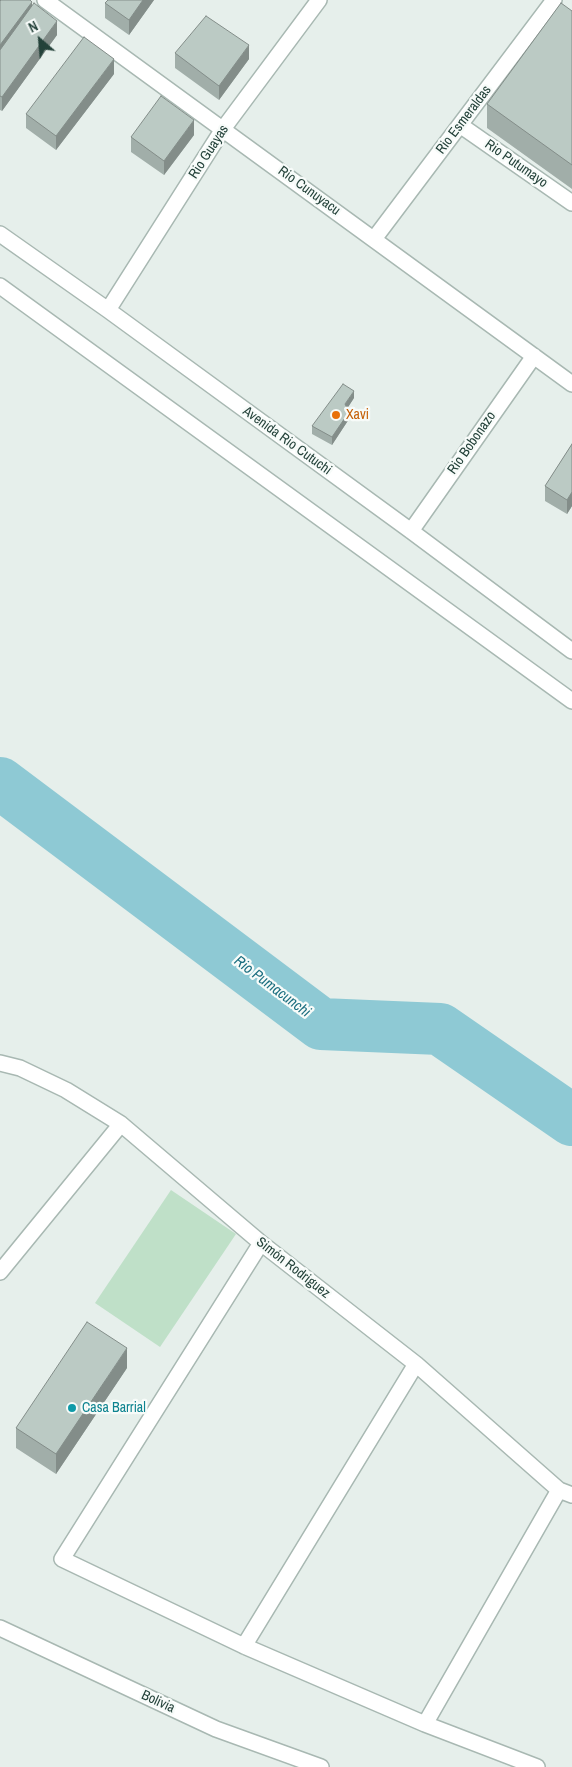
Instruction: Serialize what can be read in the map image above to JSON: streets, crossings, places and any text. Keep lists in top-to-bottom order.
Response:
{
  "streets": {
    "street": [
      "Rio Esmeraldas",
      "Rio Guayas",
      "Rio Putumayo",
      "Rio Cunuyacu",
      "Avenida Rio Cutuchi",
      "Rio Bobonazo",
      "Simón Rodriguez",
      "Bolivia"
    ]
  },
  "crossings": [
    ["Rio Esmeraldas", "Rio Putumayo"],
    ["Rio Esmeraldas", "Rio Cunuyacu"],
    ["Rio Guayas", "Rio Cunuyacu"],
    ["Rio Guayas", "Avenida Rio Cutuchi"],
    ["Rio Cunuyacu", "Rio Bobonazo"],
    ["Avenida Rio Cutuchi", "Rio Bobonazo"]
  ],
  "water": ["Rio Pumacunchi"],
  "places": ["Xavi", "Casa Barrial"],
  "north": "top left"
}
